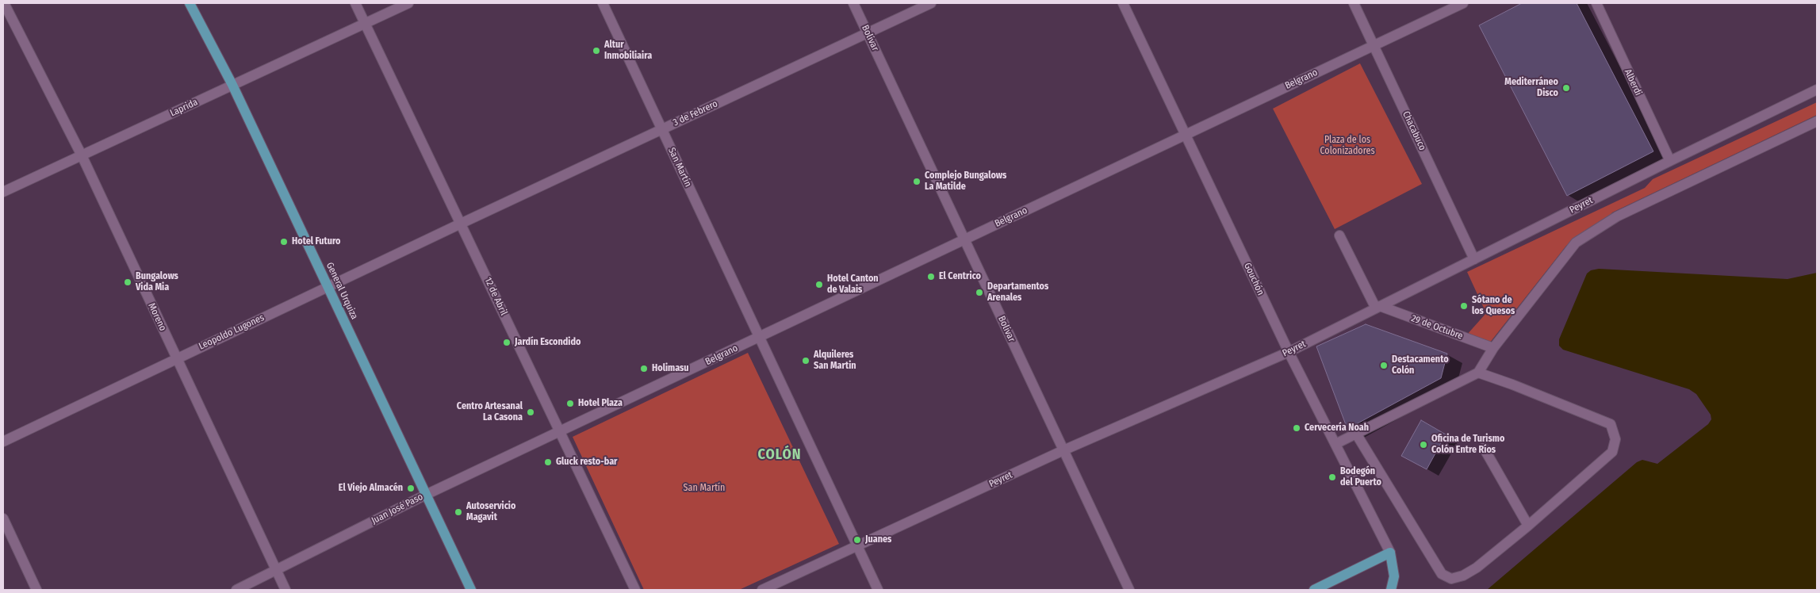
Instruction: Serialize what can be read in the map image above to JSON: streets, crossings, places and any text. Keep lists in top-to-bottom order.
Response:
{
  "streets": {
    "main road": ["General Urquiza"],
    "street": [
      "Bolívar",
      "Belgrano",
      "Alberdi",
      "Laprida",
      "3 de Febrero",
      "Chacabuco",
      "San Martín",
      "Peyret",
      "Gouchón",
      "12 de Abril",
      "Moreno",
      "29 de Octubre",
      "Leopoldo Lugones",
      "Juan José Paso"
    ]
  },
  "crossings": [
    ["Bolívar", "Belgrano"],
    ["Bolívar", "3 de Febrero"],
    ["Bolívar", "Peyret"],
    ["Belgrano", "Chacabuco"],
    ["Belgrano", "San Martín"],
    ["Belgrano", "Gouchón"],
    ["Belgrano", "12 de Abril"],
    ["Belgrano", "Juan José Paso"],
    ["Alberdi", "Peyret"],
    ["Laprida", "General Urquiza"],
    ["Laprida", "12 de Abril"],
    ["Laprida", "Moreno"],
    ["3 de Febrero", "San Martín"],
    ["3 de Febrero", "12 de Abril"],
    ["3 de Febrero", "Leopoldo Lugones"],
    ["Chacabuco", "Peyret"],
    ["San Martín", "Peyret"],
    ["Peyret", "Gouchón"],
    ["Peyret", "29 de Octubre"],
    ["General Urquiza", "Leopoldo Lugones"],
    ["General Urquiza", "Juan José Paso"],
    ["12 de Abril", "Leopoldo Lugones"],
    ["12 de Abril", "Juan José Paso"],
    ["Moreno", "Leopoldo Lugones"],
    ["Moreno", "Juan José Paso"]
  ],
  "districts": ["COLÓN"],
  "parks": ["Plaza de los Colonizadores", "San Martín"],
  "places": [
    "Altur Inmobiliaira",
    "Mediterráneo Disco",
    "Complejo Bungalows La Matilde",
    "Hotel Futuro",
    "El Centrico",
    "Bungalows Vida Mia",
    "Hotel Canton de Valais",
    "Departamentos Arenales",
    "Sótano de los Quesos",
    "Jardín Escondido",
    "Alquileres San Martin",
    "Destacamento Colón",
    "Holimasu",
    "Hotel Plaza",
    "Centro Artesanal La Casona",
    "Cervecería Noah",
    "Oficina de Turismo Colón Entre Ríos",
    "Gluck resto-bar",
    "Bodegón del Puerto",
    "El Viejo Almacén",
    "Autoservicio Magavit",
    "Juanes"
  ]
}
